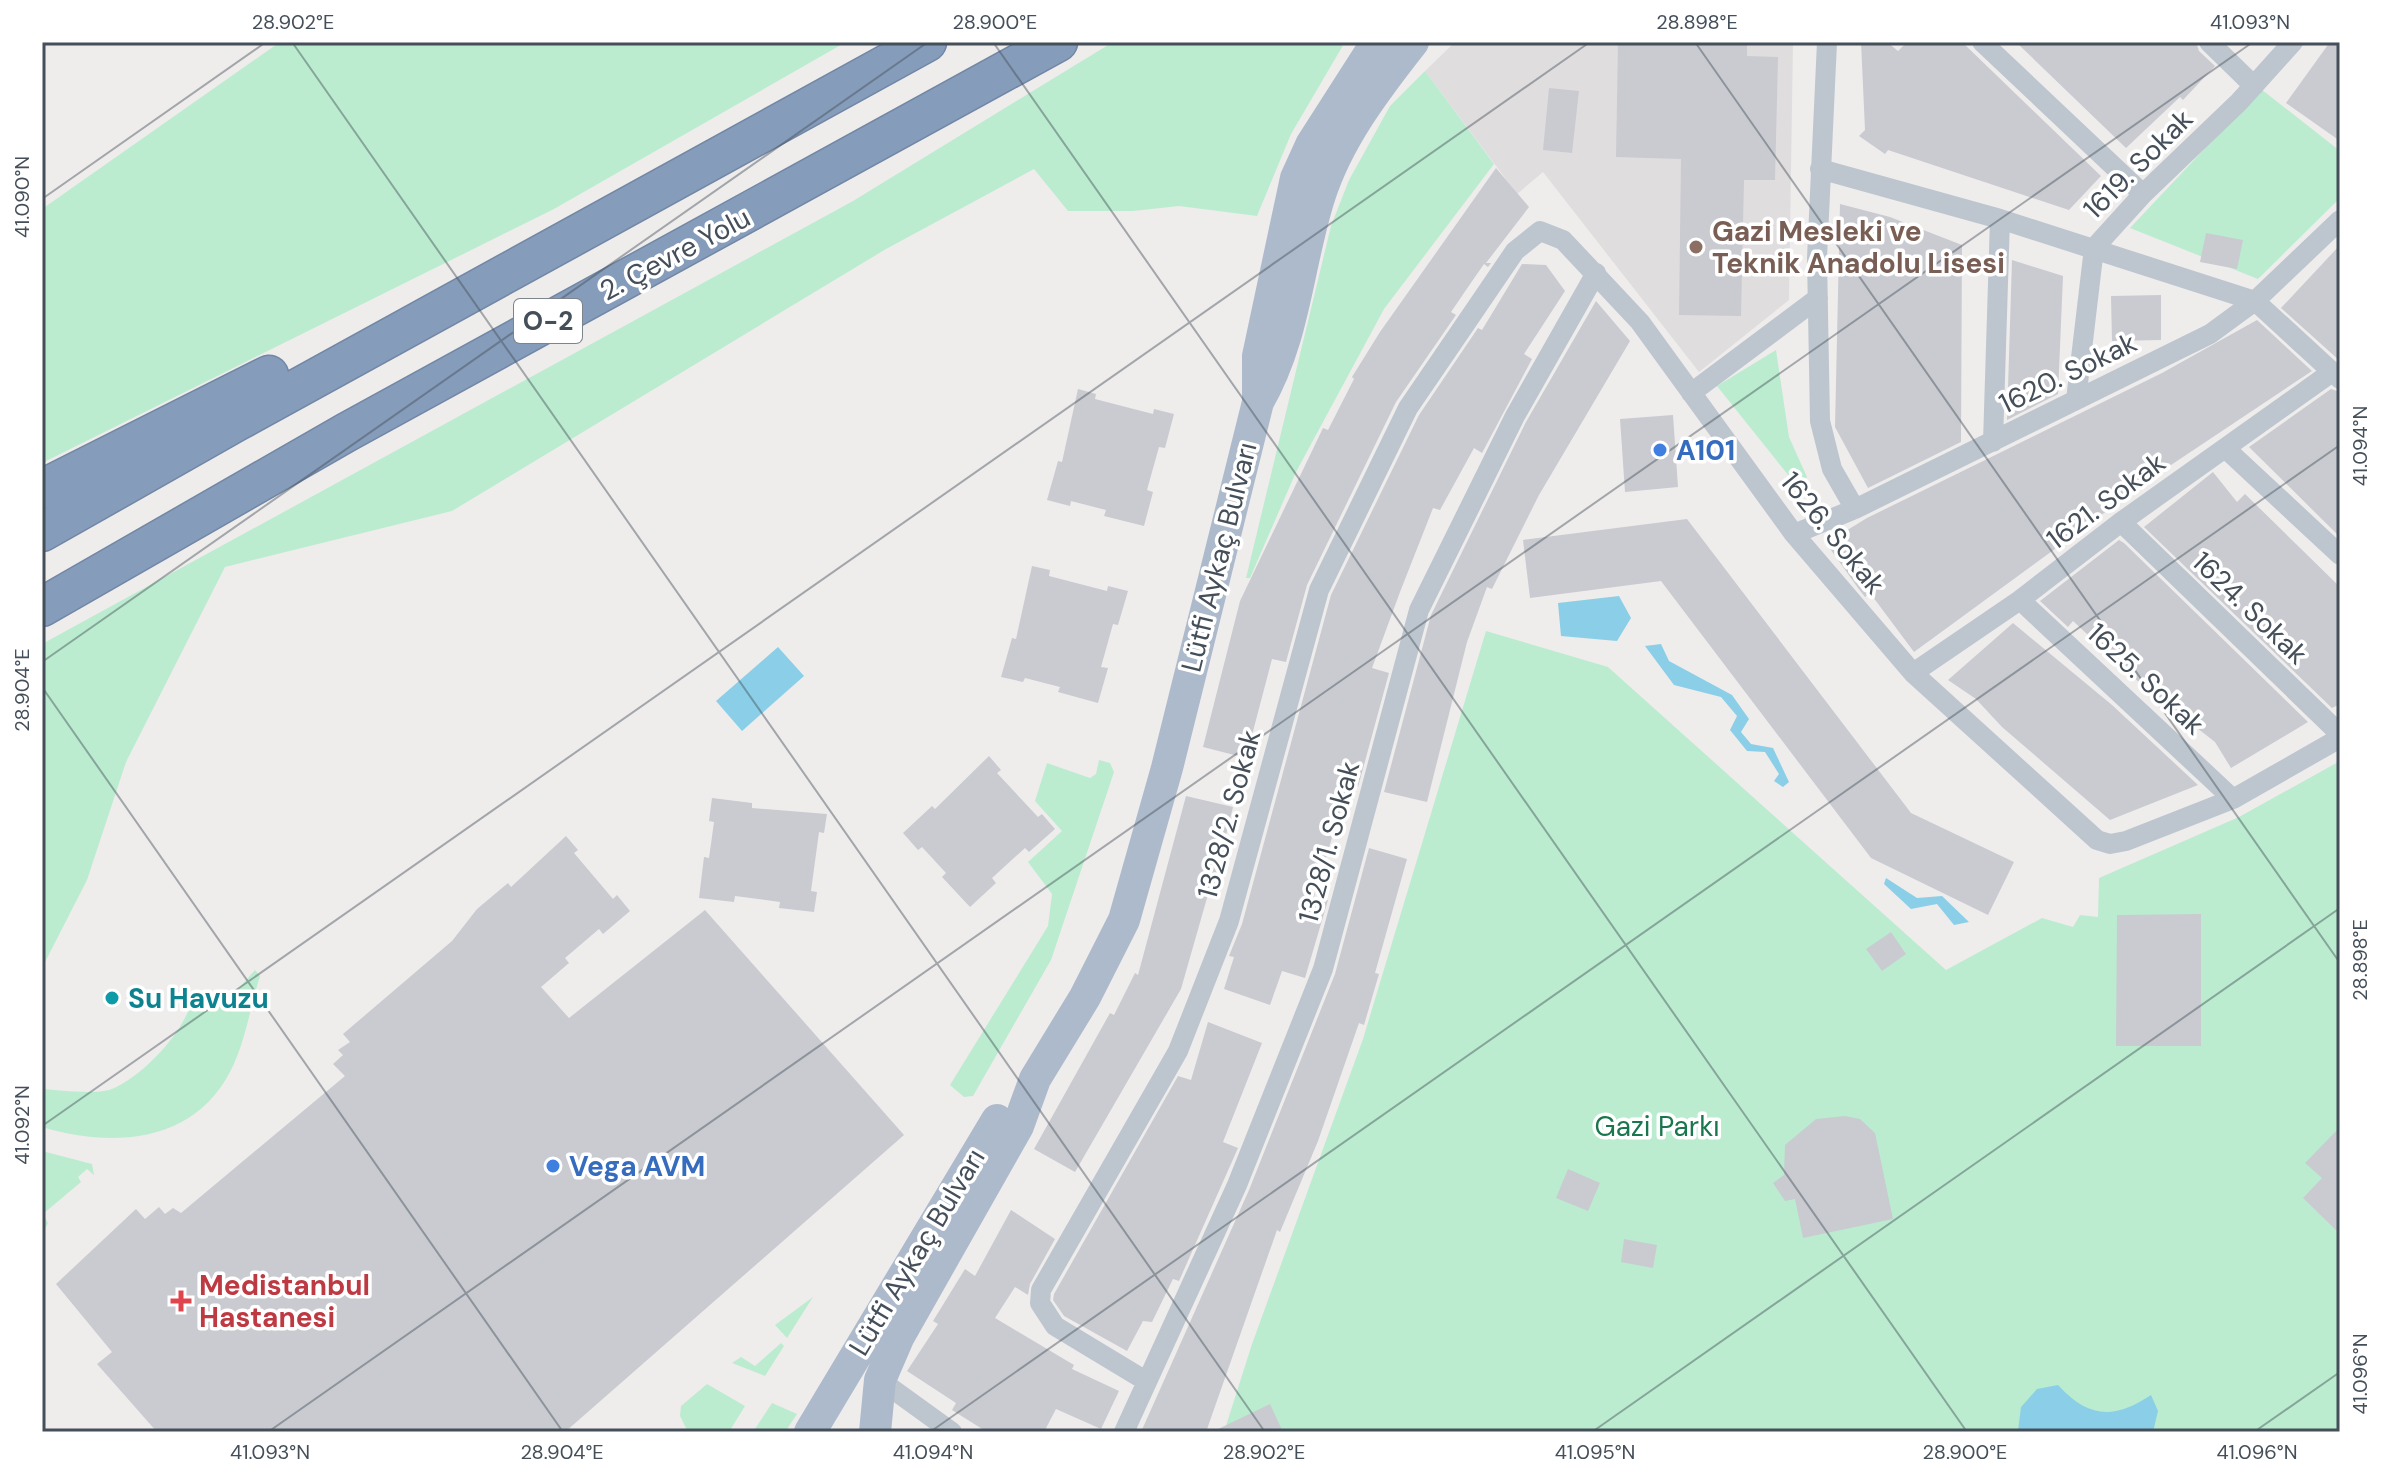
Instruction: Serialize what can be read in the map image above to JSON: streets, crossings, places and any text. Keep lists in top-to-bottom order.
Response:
{
  "streets": {
    "highway": ["2. Çevre Yolu", "O-2"],
    "main road": ["Lütfi Aykaç Bulvarı"],
    "street": [
      "1619. Sokak",
      "1620. Sokak",
      "1621. Sokak",
      "1626. Sokak",
      "1624. Sokak",
      "1625. Sokak",
      "1328/2. Sokak",
      "1328/1. Sokak"
    ]
  },
  "crossings": [
    ["1619. Sokak", "1620. Sokak"],
    ["1620. Sokak", "1626. Sokak"],
    ["1621. Sokak", "1626. Sokak"],
    ["1621. Sokak", "1624. Sokak"],
    ["1621. Sokak", "1625. Sokak"],
    ["1626. Sokak", "1625. Sokak"],
    ["1626. Sokak", "1328/2. Sokak"],
    ["1626. Sokak", "1328/1. Sokak"],
    ["1328/2. Sokak", "1328/1. Sokak"]
  ],
  "parks": ["Gazi Parkı"],
  "places": {
    "other": [
      "Gazi Mesleki ve Teknik Anadolu Lisesi",
      "A101",
      "Su Havuzu",
      "Vega AVM"
    ],
    "health": ["Medistanbul Hastanesi"]
  },
  "coordinates": [
    "28.902°E",
    "28.900°E",
    "28.898°E",
    "41.093°N",
    "41.090°N",
    "41.094°N",
    "28.904°E",
    "41.092°N",
    "41.096°N",
    "41.095°N"
  ]
}
